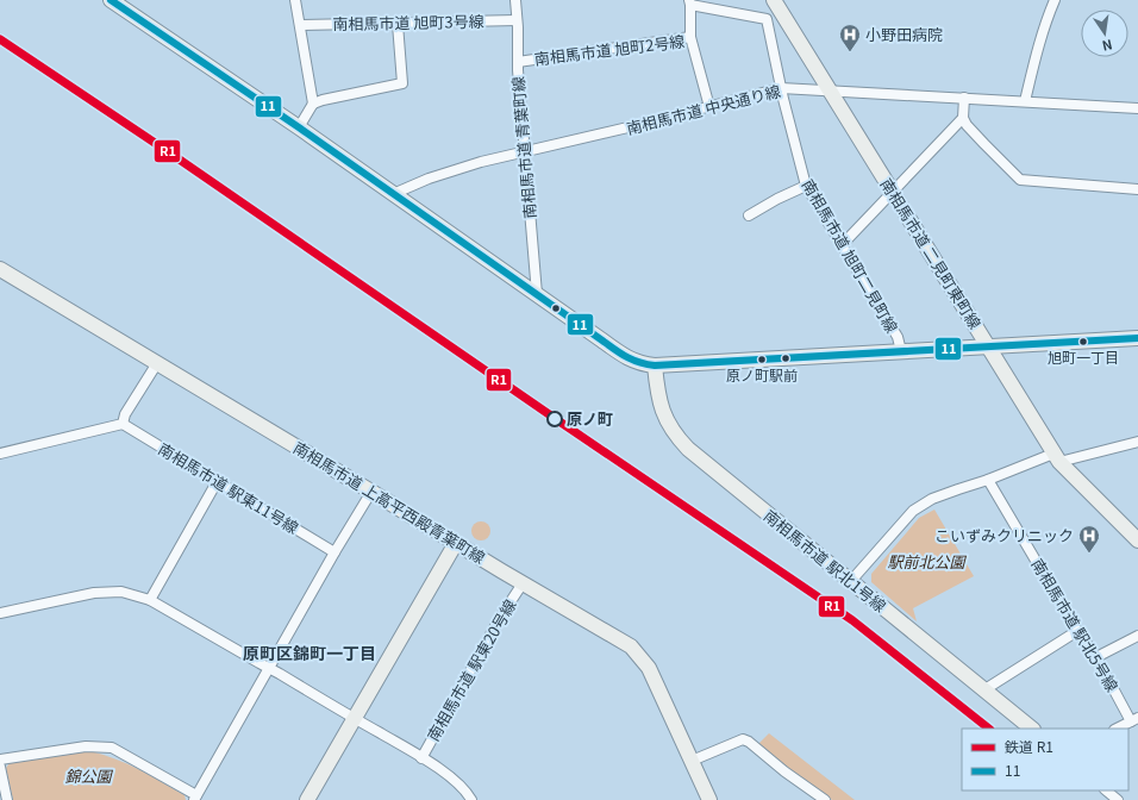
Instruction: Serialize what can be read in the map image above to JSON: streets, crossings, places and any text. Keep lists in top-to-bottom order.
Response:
{
  "streets": {
    "street": [
      "南相馬市道 旭町3号線",
      "南相馬市道 旭町2号線",
      "南相馬市道 中央通り線",
      "南相馬市道 青葉町線",
      "南相馬市道 二見町東町線",
      "南相馬市道 旭町二見町線",
      "南相馬市道 駅東11号線",
      "南相馬市道 上高平西殿青葉町線",
      "南相馬市道 駅北1号線",
      "南相馬市道 駅北5号線",
      "南相馬市道 駅東20号線"
    ]
  },
  "crossings": [
    ["南相馬市道 旭町3号線", "南相馬市道 青葉町線"],
    ["南相馬市道 旭町2号線", "南相馬市道 中央通り線"],
    ["南相馬市道 旭町2号線", "南相馬市道 青葉町線"],
    ["南相馬市道 中央通り線", "南相馬市道 青葉町線"],
    ["南相馬市道 中央通り線", "南相馬市道 二見町東町線"],
    ["南相馬市道 中央通り線", "南相馬市道 旭町二見町線"],
    ["南相馬市道 上高平西殿青葉町線", "南相馬市道 駅東20号線"]
  ],
  "districts": ["原町区錦町一丁目"],
  "parks": ["駅前北公園", "錦公園"],
  "places": {
    "hospital": ["小野田病院", "こいずみクリニック"],
    "other": ["旭町一丁目", "原ノ町駅前", "原ノ町"]
  },
  "lines": ["transit line 11", "rail line R1"],
  "legend": ["鉄道 R1", "11"],
  "north": "bottom"
}
